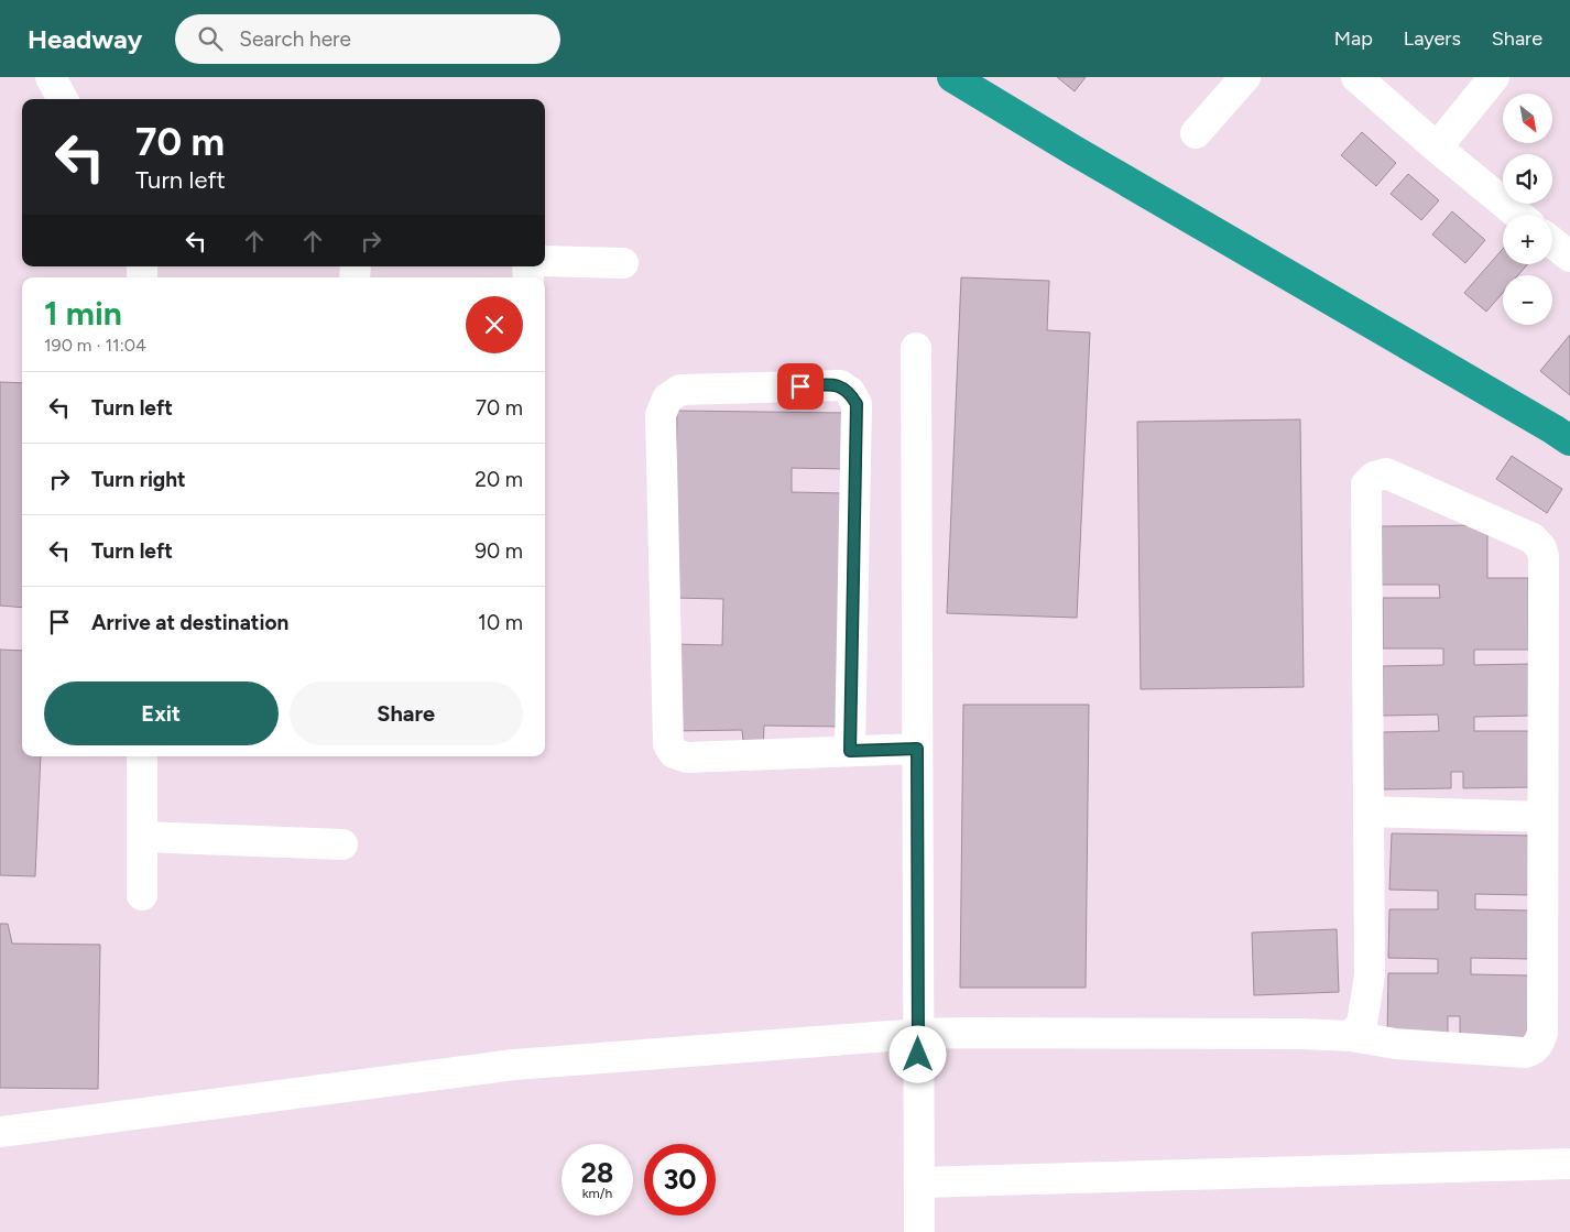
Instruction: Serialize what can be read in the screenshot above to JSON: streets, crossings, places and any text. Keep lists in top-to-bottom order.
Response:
{
  "north": "bottom right",
  "page": {
    "header": "Headway",
    "search": "Search here",
    "nav": ["Map", "Layers", "Share"],
    "map_buttons": ["+", "−"],
    "turn": ["70 m", "Turn left"],
    "heading": ["1 min", "190 m · 11:04"],
    "list": [
      {
        "name": "Turn left",
        "value": "70 m"
      },
      {
        "name": "Turn right",
        "value": "20 m"
      },
      {
        "name": "Turn left",
        "value": "90 m"
      },
      {
        "name": "Arrive at destination",
        "value": "10 m"
      }
    ],
    "buttons": ["Exit", "Share"],
    "speed": "28 km/h",
    "limit": "30"
  }
}
